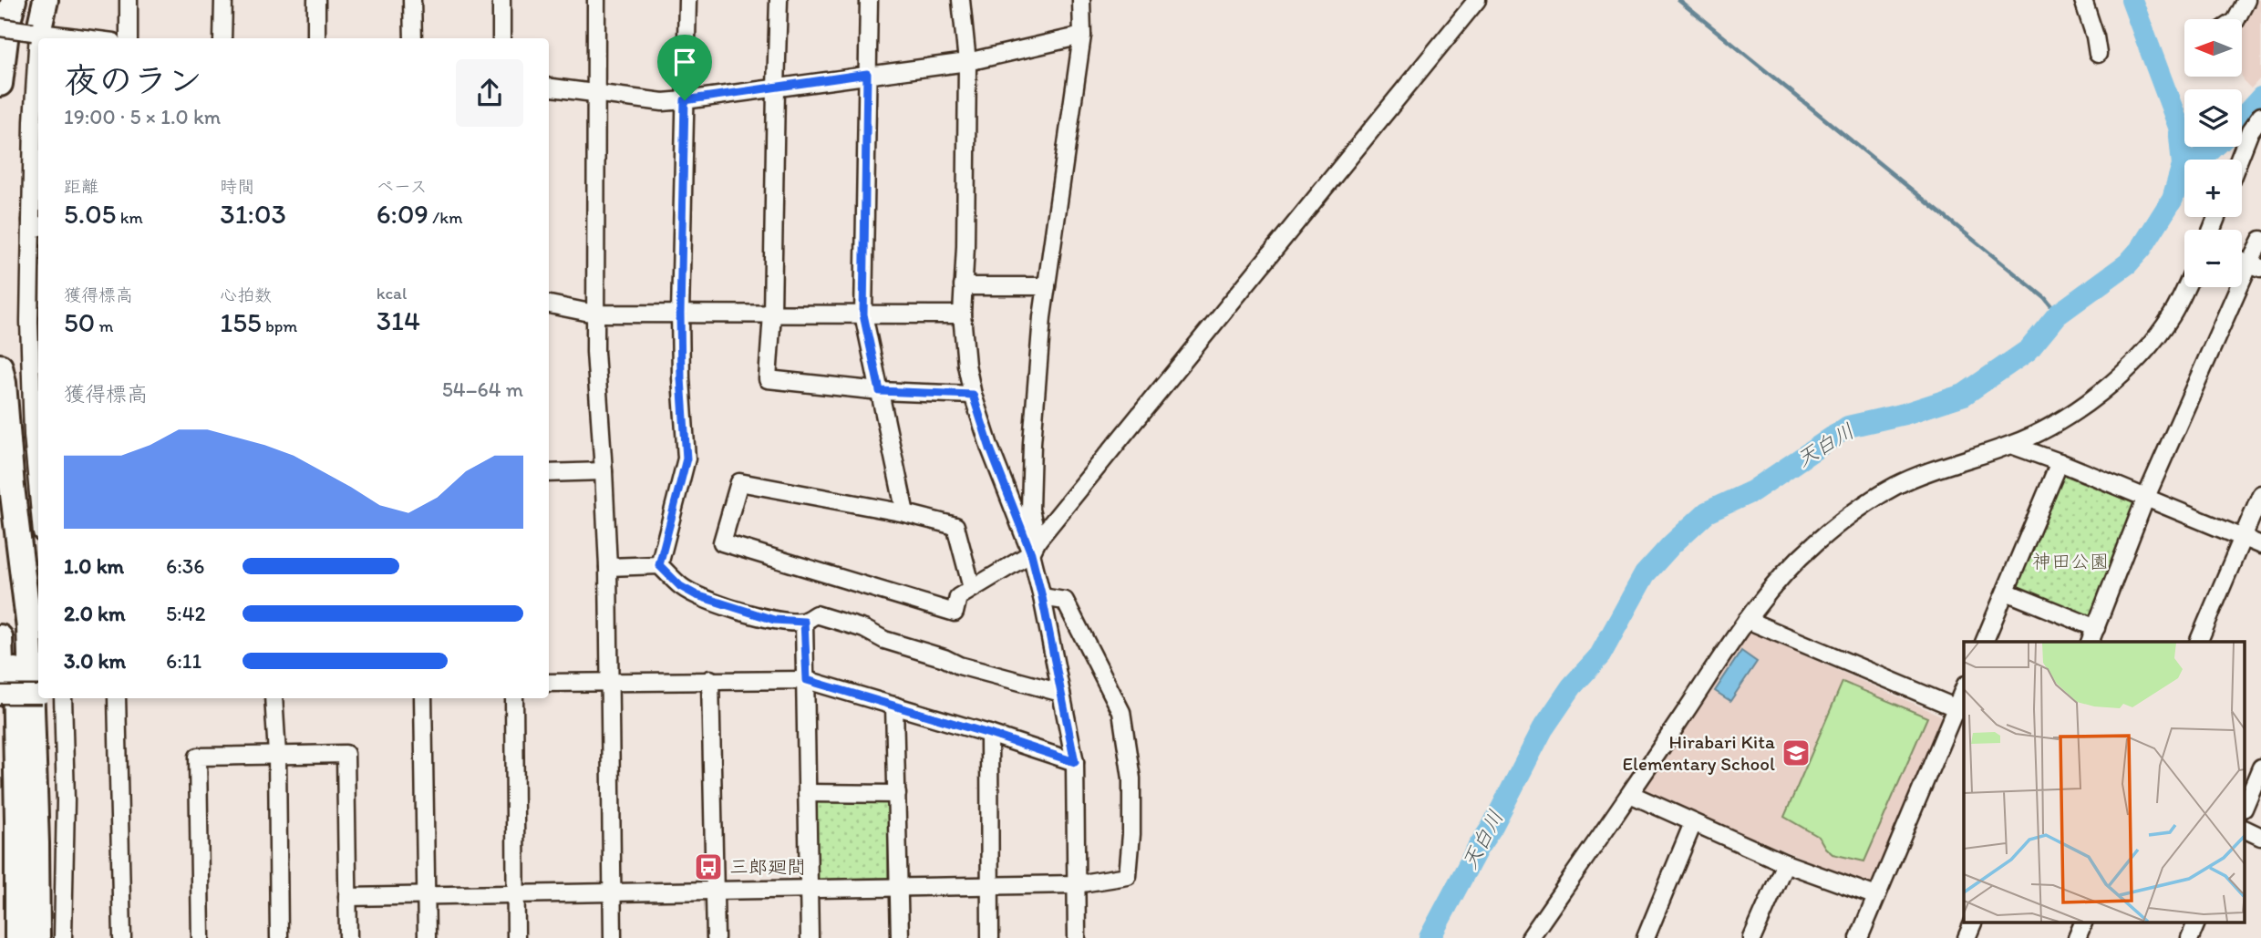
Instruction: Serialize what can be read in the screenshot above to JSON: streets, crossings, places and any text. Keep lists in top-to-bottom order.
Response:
{
  "water": ["天白川"],
  "parks": ["神田公園"],
  "places": {
    "school or university": ["Hirabari Kita Elementary School"],
    "bus stop": ["三郎廻間"]
  },
  "north": "left",
  "page": {
    "map_buttons": ["+", "−"],
    "heading": ["夜のラン", "19:00 · 5 × 1.0 km"],
    "stats": [
      ["距離", "5.05 km"],
      ["時間", "31:03"],
      ["ペース", "6:09 /km"],
      ["獲得標高", "50 m"],
      ["心拍数", "155 bpm"],
      ["kcal", "314"]
    ],
    "chart": ["獲得標高", "54–64 m"],
    "list": [
      {
        "name": "1.0 km",
        "note": "6:36"
      },
      {
        "name": "2.0 km",
        "note": "5:42"
      },
      {
        "name": "3.0 km",
        "note": "6:11"
      }
    ]
  }
}
